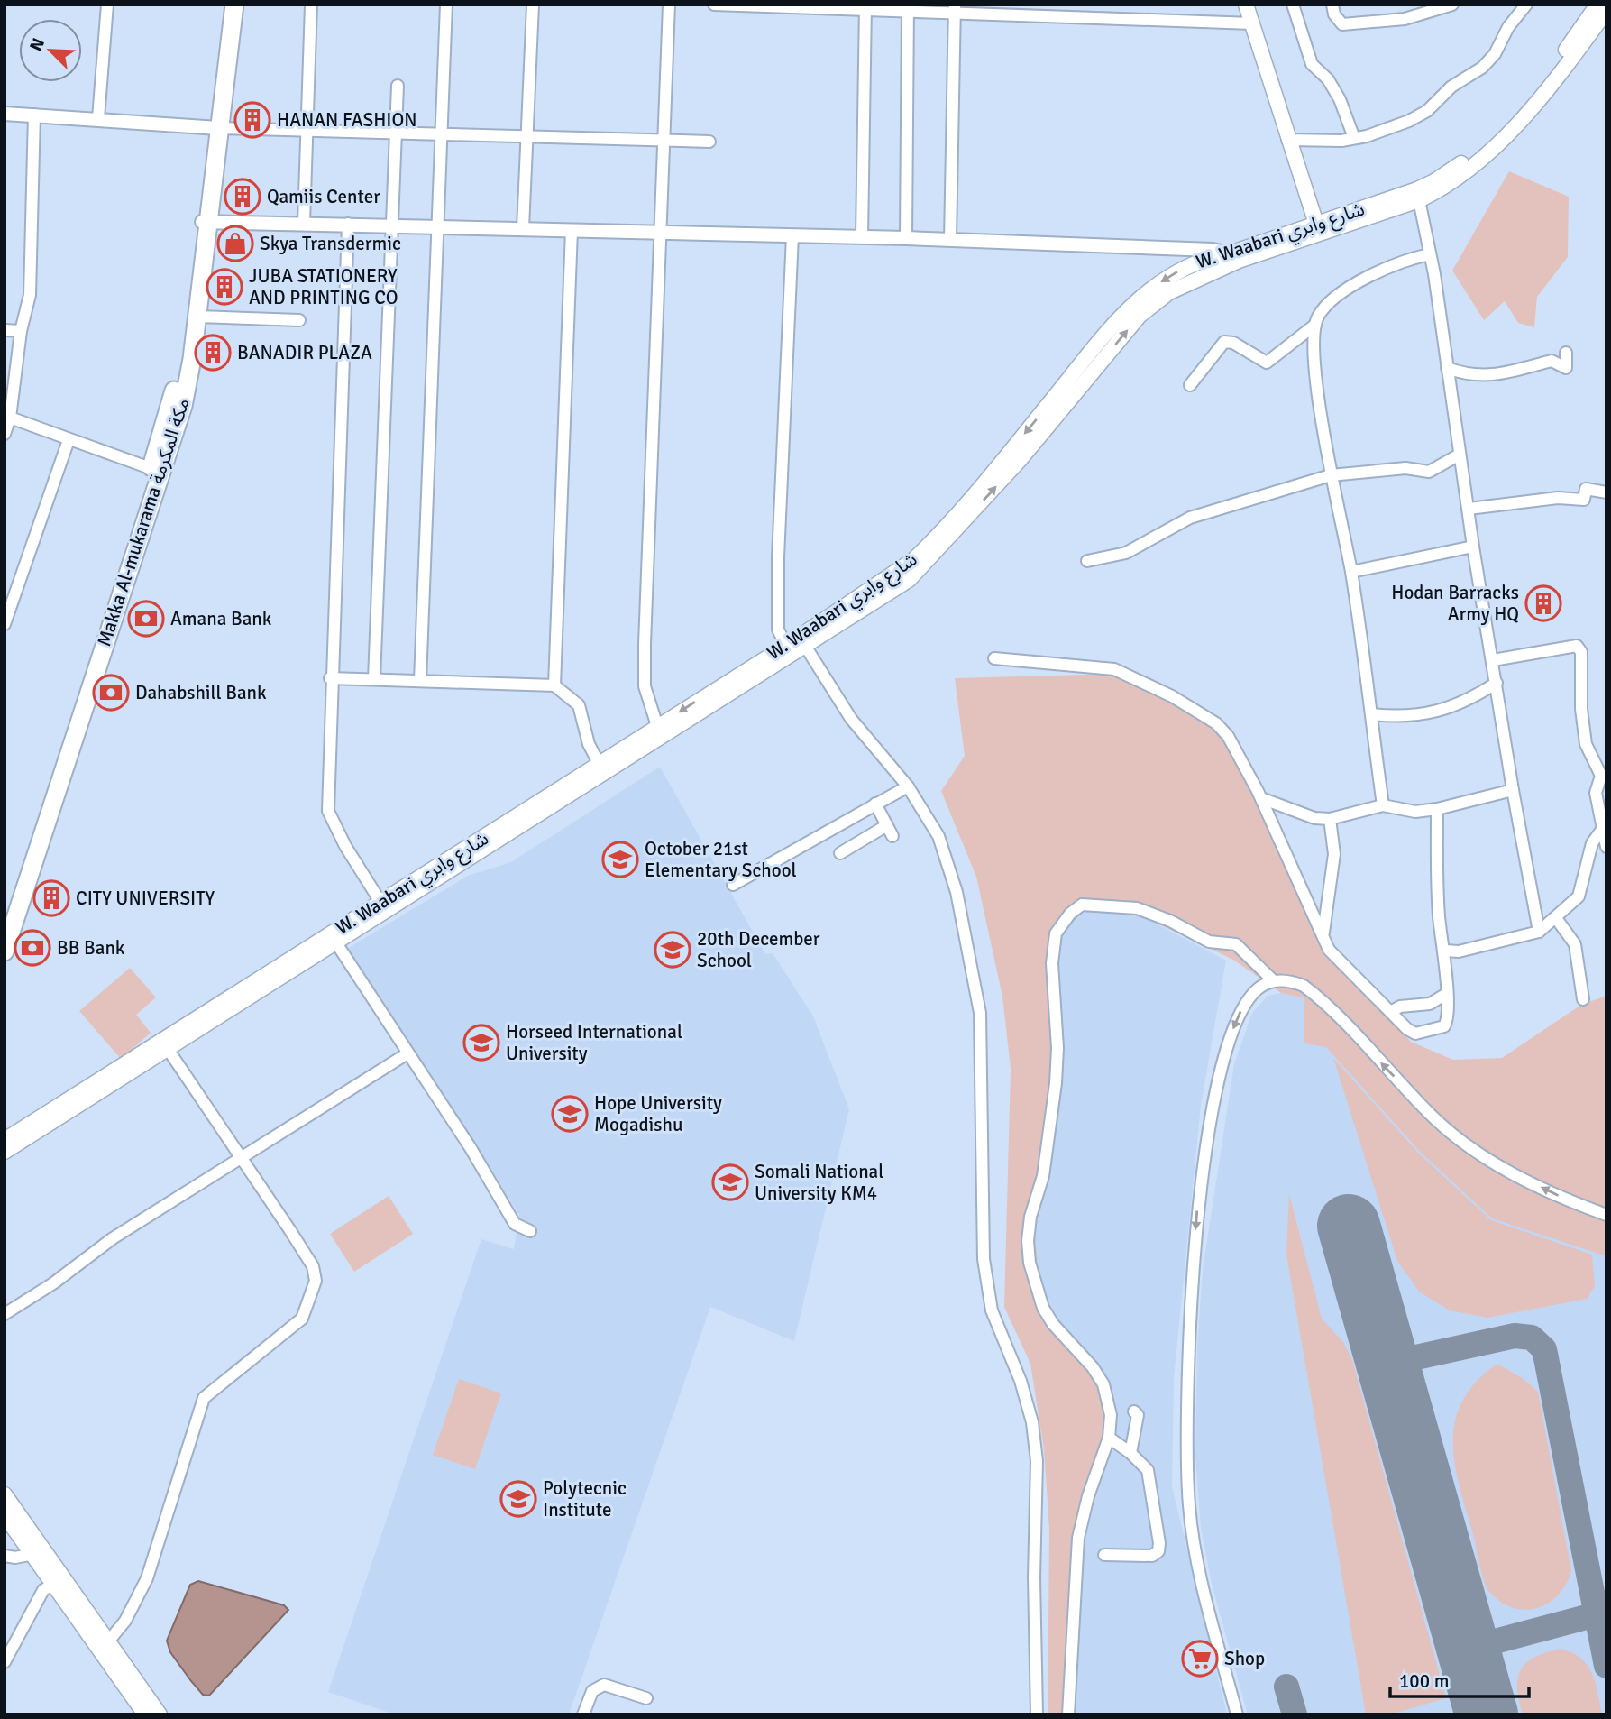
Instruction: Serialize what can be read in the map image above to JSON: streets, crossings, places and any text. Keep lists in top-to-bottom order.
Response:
{
  "streets": {
    "highway": ["Makka Al-mukarama مكة المكرمة"],
    "main road": ["W. Waabari شارع وابري"]
  },
  "places": {
    "building": [
      "HANAN FASHION",
      "Qamiis Center",
      "JUBA STATIONERY AND PRINTING CO",
      "BANADIR PLAZA",
      "Hodan Barracks Army HQ",
      "CITY UNIVERSITY"
    ],
    "shop": ["Skya Transdermic"],
    "bank": ["Amana Bank", "Dahabshill Bank", "BB Bank"],
    "school or university": [
      "October 21st Elementary School",
      "20th December School",
      "Horseed International University",
      "Hope University Mogadishu",
      "Somali National University KM4",
      "Polytecnic Institute"
    ],
    "supermarket": ["Shop"]
  },
  "scale_bar": "100 m",
  "north": "top left"
}
